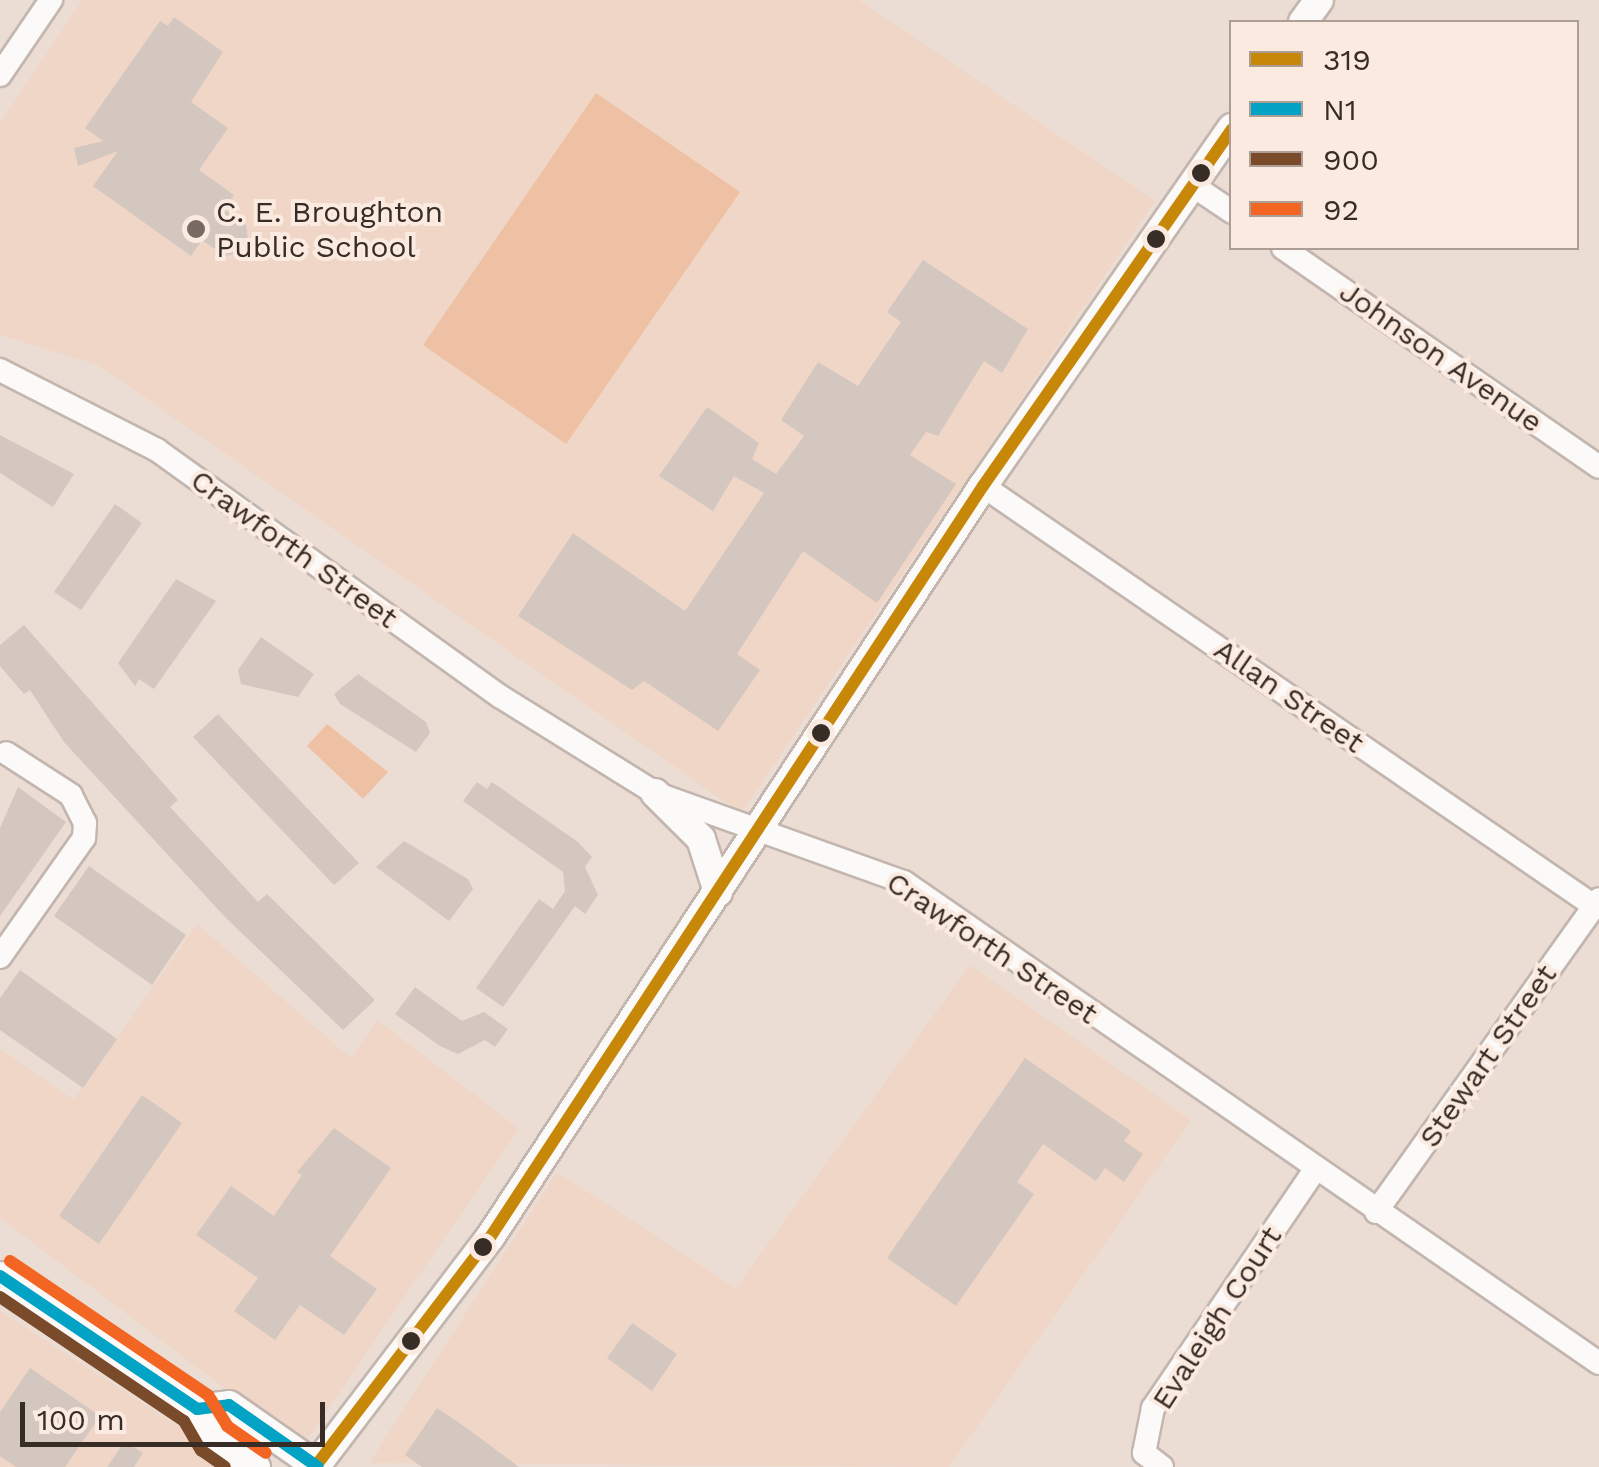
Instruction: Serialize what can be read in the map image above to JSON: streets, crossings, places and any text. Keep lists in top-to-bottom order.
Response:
{
  "streets": {
    "street": [
      "Johnson Avenue",
      "Crawforth Street",
      "Allan Street",
      "Stewart Street",
      "Evaleigh Court"
    ]
  },
  "crossings": [
    ["Crawforth Street", "Stewart Street"],
    ["Crawforth Street", "Evaleigh Court"],
    ["Allan Street", "Stewart Street"]
  ],
  "places": ["C. E. Broughton Public School"],
  "lines": [
    "transit line 319",
    "transit line 92",
    "transit line N1",
    "transit line 900"
  ],
  "legend": [
    "319",
    "N1",
    "900",
    "92"
  ],
  "scale_bar": "100 m"
}
